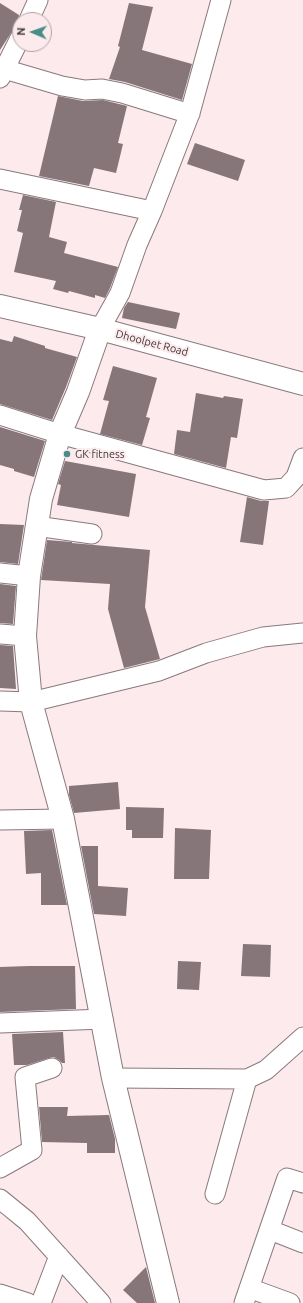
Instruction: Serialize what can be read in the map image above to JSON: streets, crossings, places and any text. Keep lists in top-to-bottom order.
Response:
{
  "streets": {
    "street": ["Dhoolpet Road"]
  },
  "places": ["GK fitness"],
  "north": "left"
}
